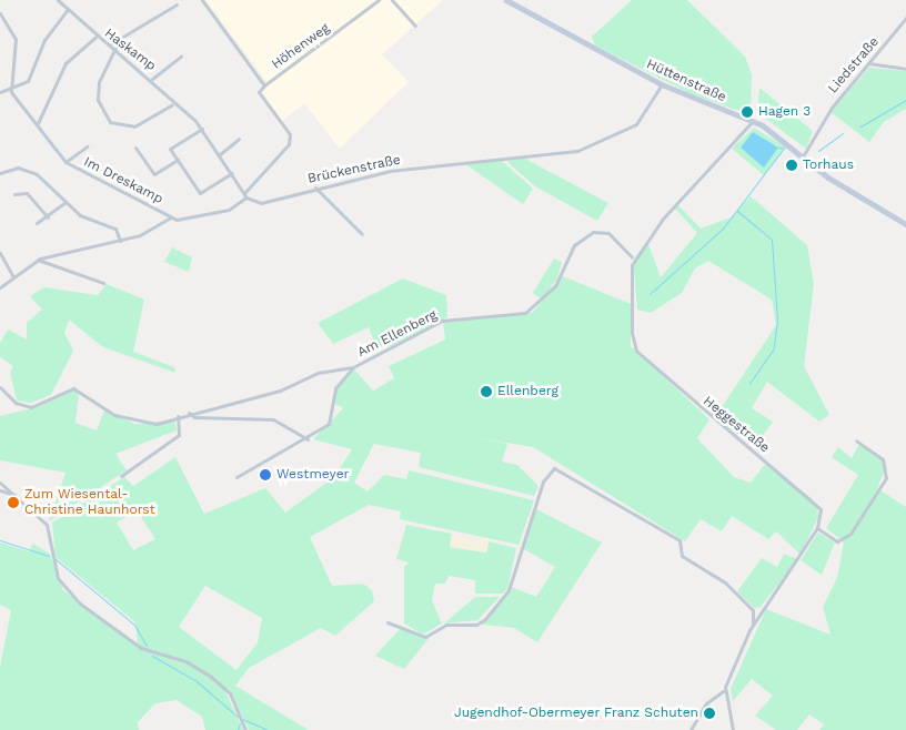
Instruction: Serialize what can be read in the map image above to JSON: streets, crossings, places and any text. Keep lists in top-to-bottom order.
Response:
{
  "streets": {
    "main road": ["Hüttenstraße"],
    "street": [
      "Höhenweg",
      "Haskamp",
      "Liedstraße",
      "Brückenstraße",
      "Im Dreskamp",
      "Am Ellenberg",
      "Heggestraße"
    ]
  },
  "crossings": [
    ["Haskamp", "Brückenstraße"],
    ["Liedstraße", "Hüttenstraße"],
    ["Hüttenstraße", "Brückenstraße"],
    ["Am Ellenberg", "Heggestraße"]
  ],
  "places": [
    "Hagen 3",
    "Torhaus",
    "Ellenberg",
    "Westmeyer",
    "Zum Wiesental- Christine Haunhorst",
    "Jugendhof-Obermeyer Franz Schuten"
  ]
}
